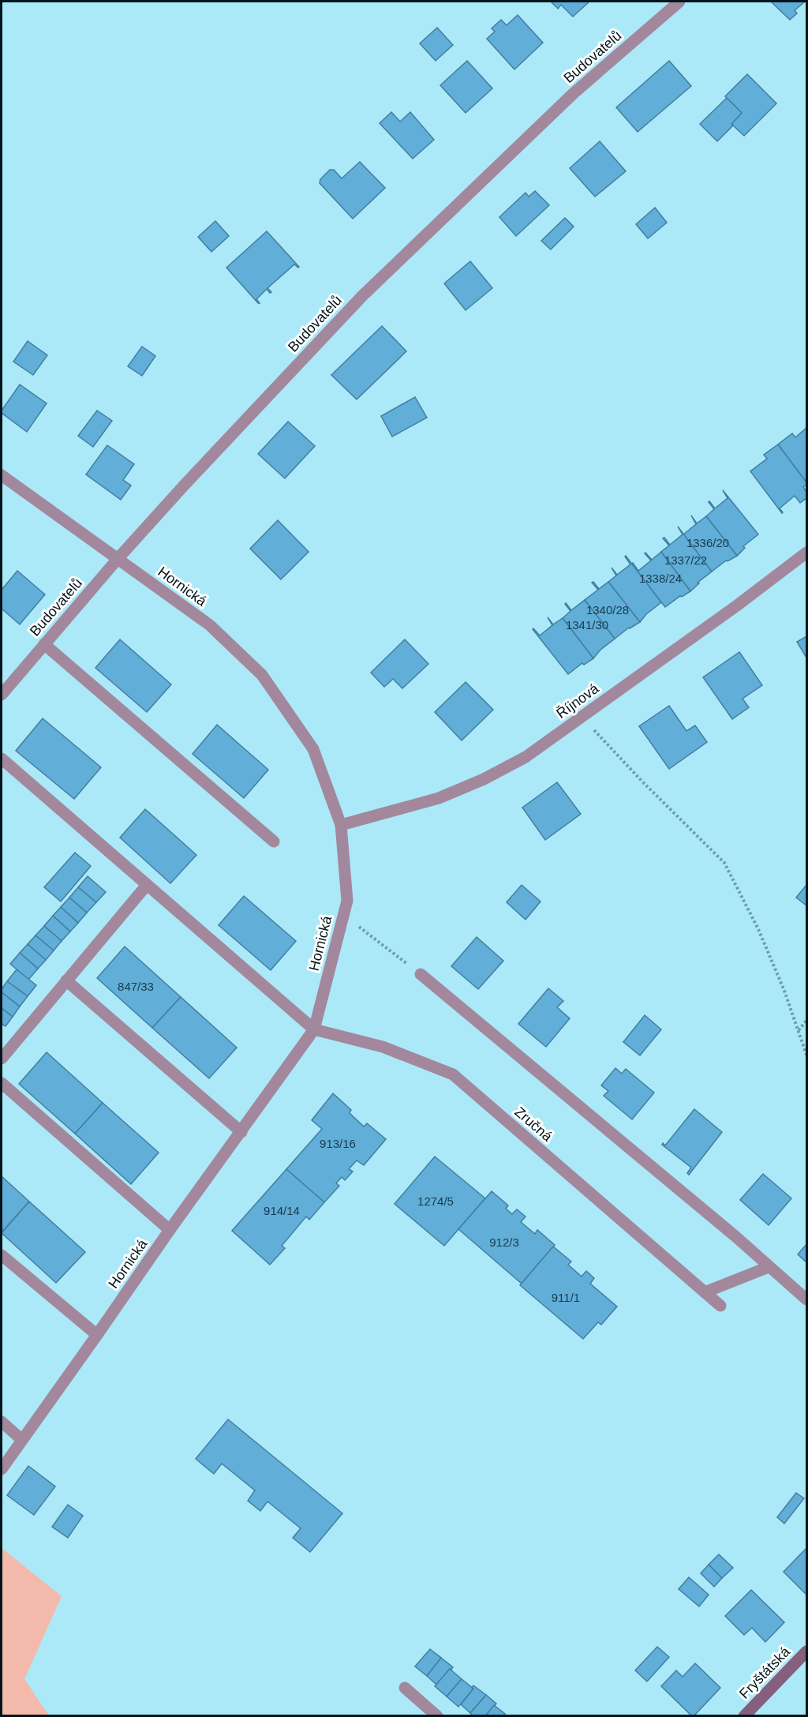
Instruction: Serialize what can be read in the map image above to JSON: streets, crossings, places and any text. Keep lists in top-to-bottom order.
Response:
{
  "streets": {
    "street": [
      "Budovatelů",
      "Hornická",
      "Říjnová",
      "Zručná",
      "Fryštátská"
    ]
  },
  "crossings": [
    ["Budovatelů", "Hornická"],
    ["Hornická", "Říjnová"],
    ["Hornická", "Zručná"]
  ],
  "house_numbers": [
    "1336/20",
    "1337/22",
    "1338/24",
    "1340/28",
    "1341/30",
    "847/33",
    "913/16",
    "1274/5",
    "914/14",
    "912/3",
    "911/1"
  ]
}
